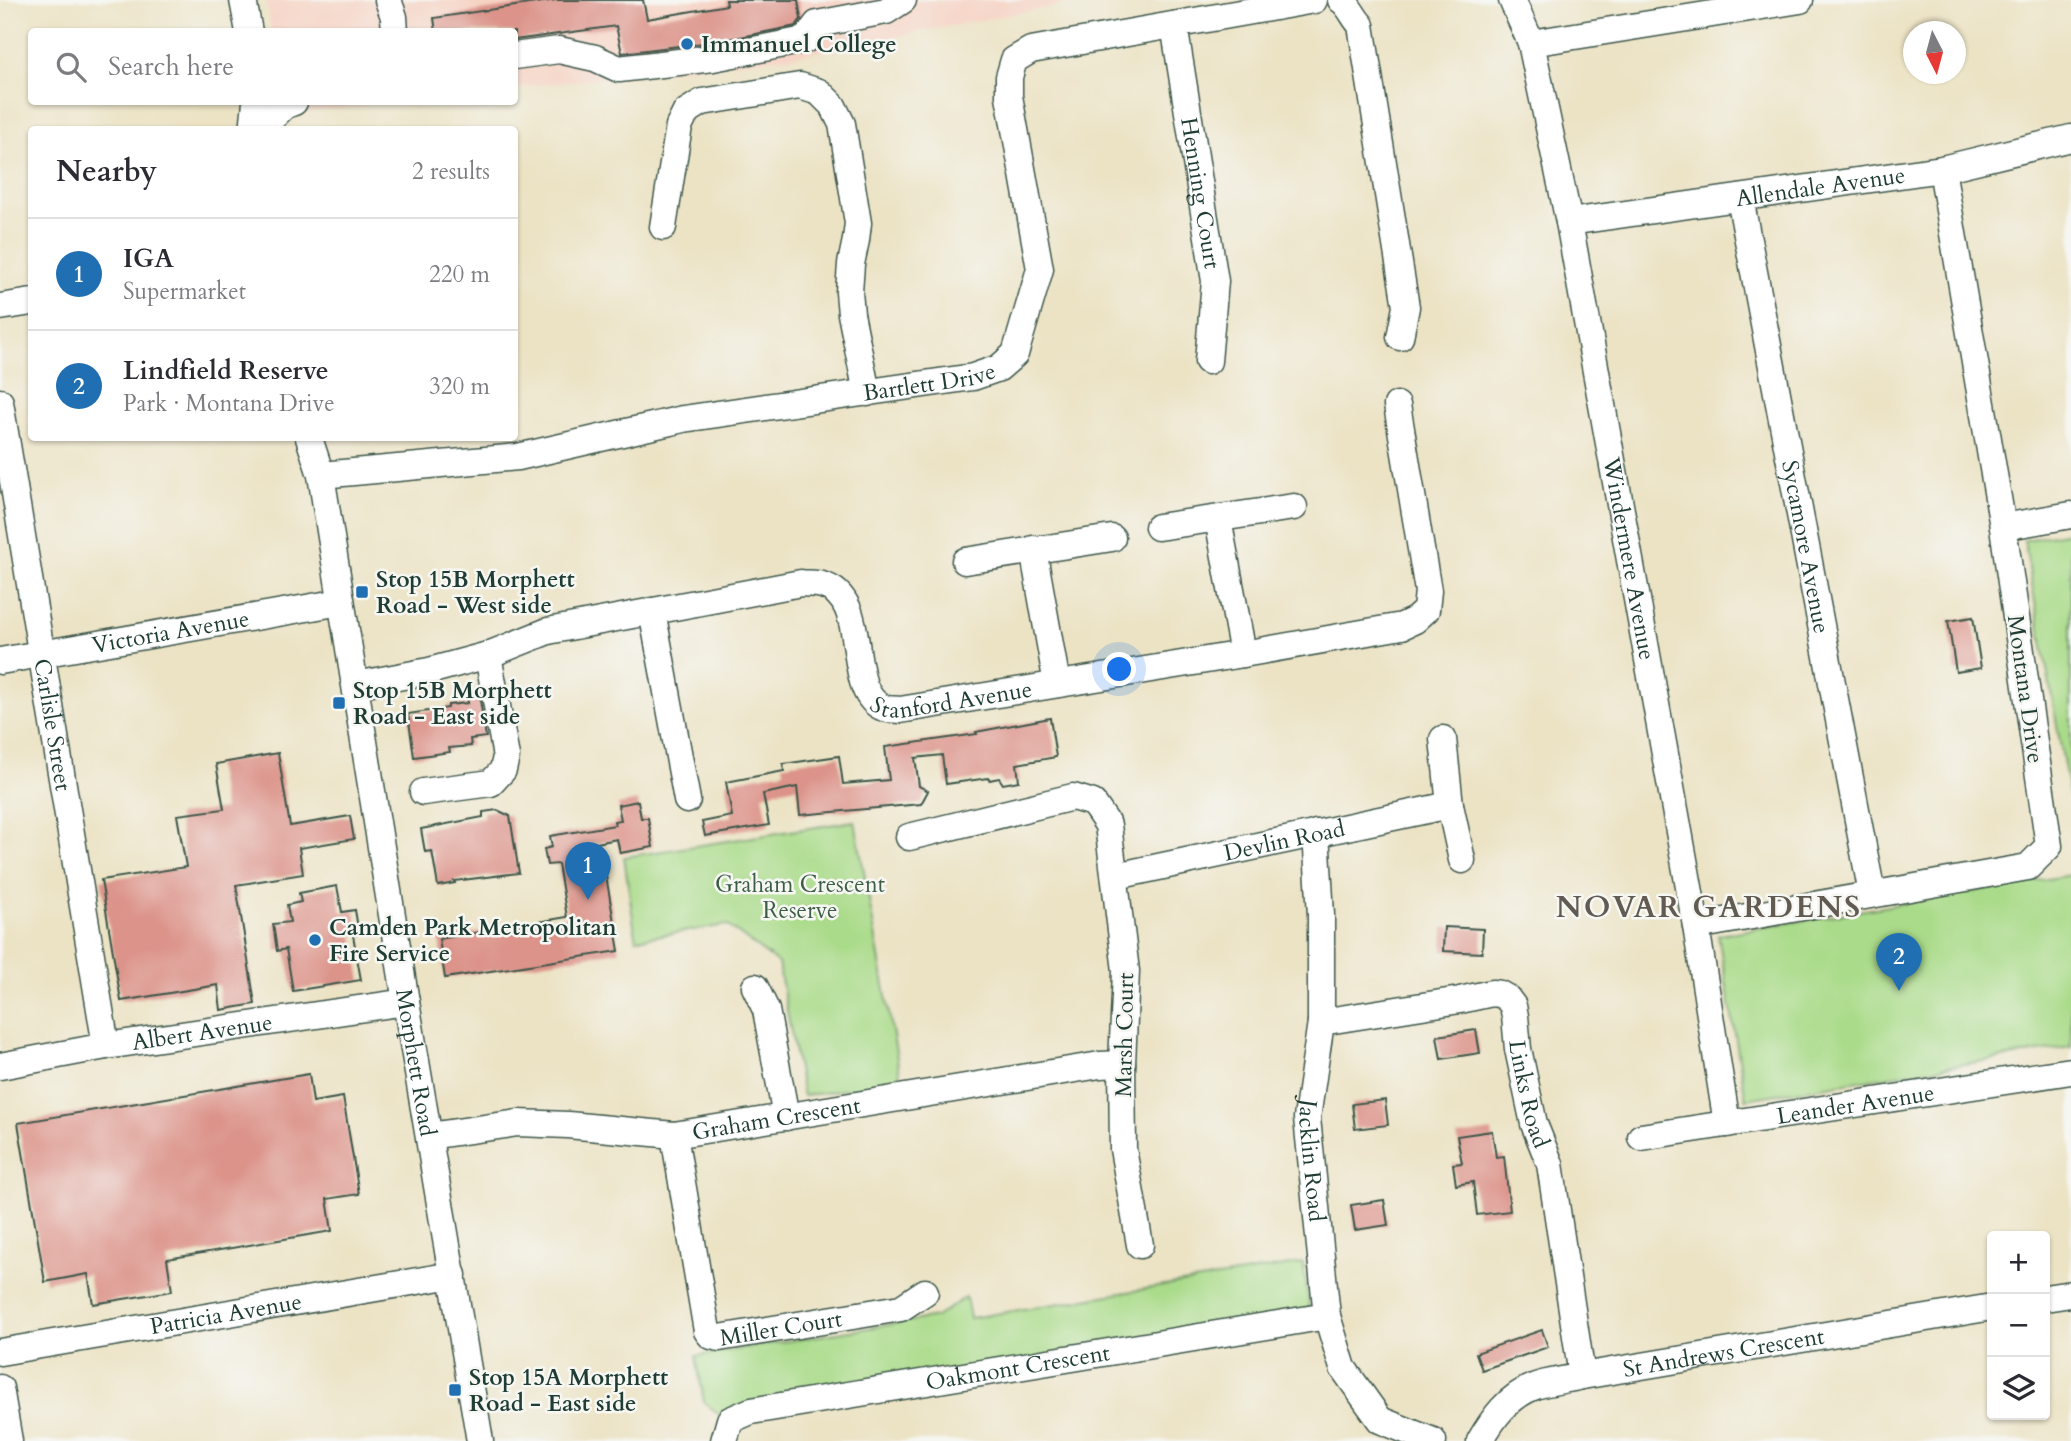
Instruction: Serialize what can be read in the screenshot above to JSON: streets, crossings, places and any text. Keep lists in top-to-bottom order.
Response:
{
  "streets": {
    "street": [
      "Allendale Avenue",
      "Henning Court",
      "Bartlett Drive",
      "Sycamore Avenue",
      "Windermere Avenue",
      "Victoria Avenue",
      "Stanford Avenue",
      "Montana Drive",
      "Carlisle Street",
      "Devlin Road",
      "Albert Avenue",
      "Marsh Court",
      "Morphett Road",
      "Links Road",
      "Leander Avenue",
      "Graham Crescent",
      "Jacklin Road",
      "Patricia Avenue",
      "Miller Court",
      "St Andrews Crescent",
      "Oakmont Crescent"
    ]
  },
  "crossings": [
    ["Allendale Avenue", "Sycamore Avenue"],
    ["Allendale Avenue", "Windermere Avenue"],
    ["Allendale Avenue", "Montana Drive"],
    ["Henning Court", "Bartlett Drive"],
    ["Bartlett Drive", "Morphett Road"],
    ["Sycamore Avenue", "Montana Drive"],
    ["Windermere Avenue", "Montana Drive"],
    ["Windermere Avenue", "Leander Avenue"],
    ["Victoria Avenue", "Carlisle Street"],
    ["Victoria Avenue", "Morphett Road"],
    ["Stanford Avenue", "Morphett Road"],
    ["Carlisle Street", "Albert Avenue"],
    ["Devlin Road", "Marsh Court"],
    ["Devlin Road", "Jacklin Road"],
    ["Albert Avenue", "Morphett Road"],
    ["Marsh Court", "Graham Crescent"],
    ["Morphett Road", "Graham Crescent"],
    ["Morphett Road", "Patricia Avenue"],
    ["Links Road", "Jacklin Road"],
    ["Links Road", "St Andrews Crescent"],
    ["Graham Crescent", "Miller Court"],
    ["Jacklin Road", "Oakmont Crescent"]
  ],
  "districts": ["NOVAR GARDENS"],
  "parks": ["Graham Crescent Reserve"],
  "places": {
    "other": ["Immanuel College", "Camden Park Metropolitan Fire Service"],
    "transit": ["Stop 15B Morphett Road - West side", "Stop 15B Morphett Road - East side", "Stop 15A Morphett Road - East side"]
  },
  "north": "bottom",
  "page": {
    "search": "Search here",
    "heading": ["Nearby", "2 results"],
    "list": [
      {
        "mark": "1",
        "name": "IGA",
        "note": "Supermarket",
        "value": "220 m"
      },
      {
        "mark": "2",
        "name": "Lindfield Reserve",
        "note": "Park · Montana Drive",
        "value": "320 m"
      }
    ],
    "pins": ["1", "2"],
    "map_buttons": ["+", "−"]
  }
}
